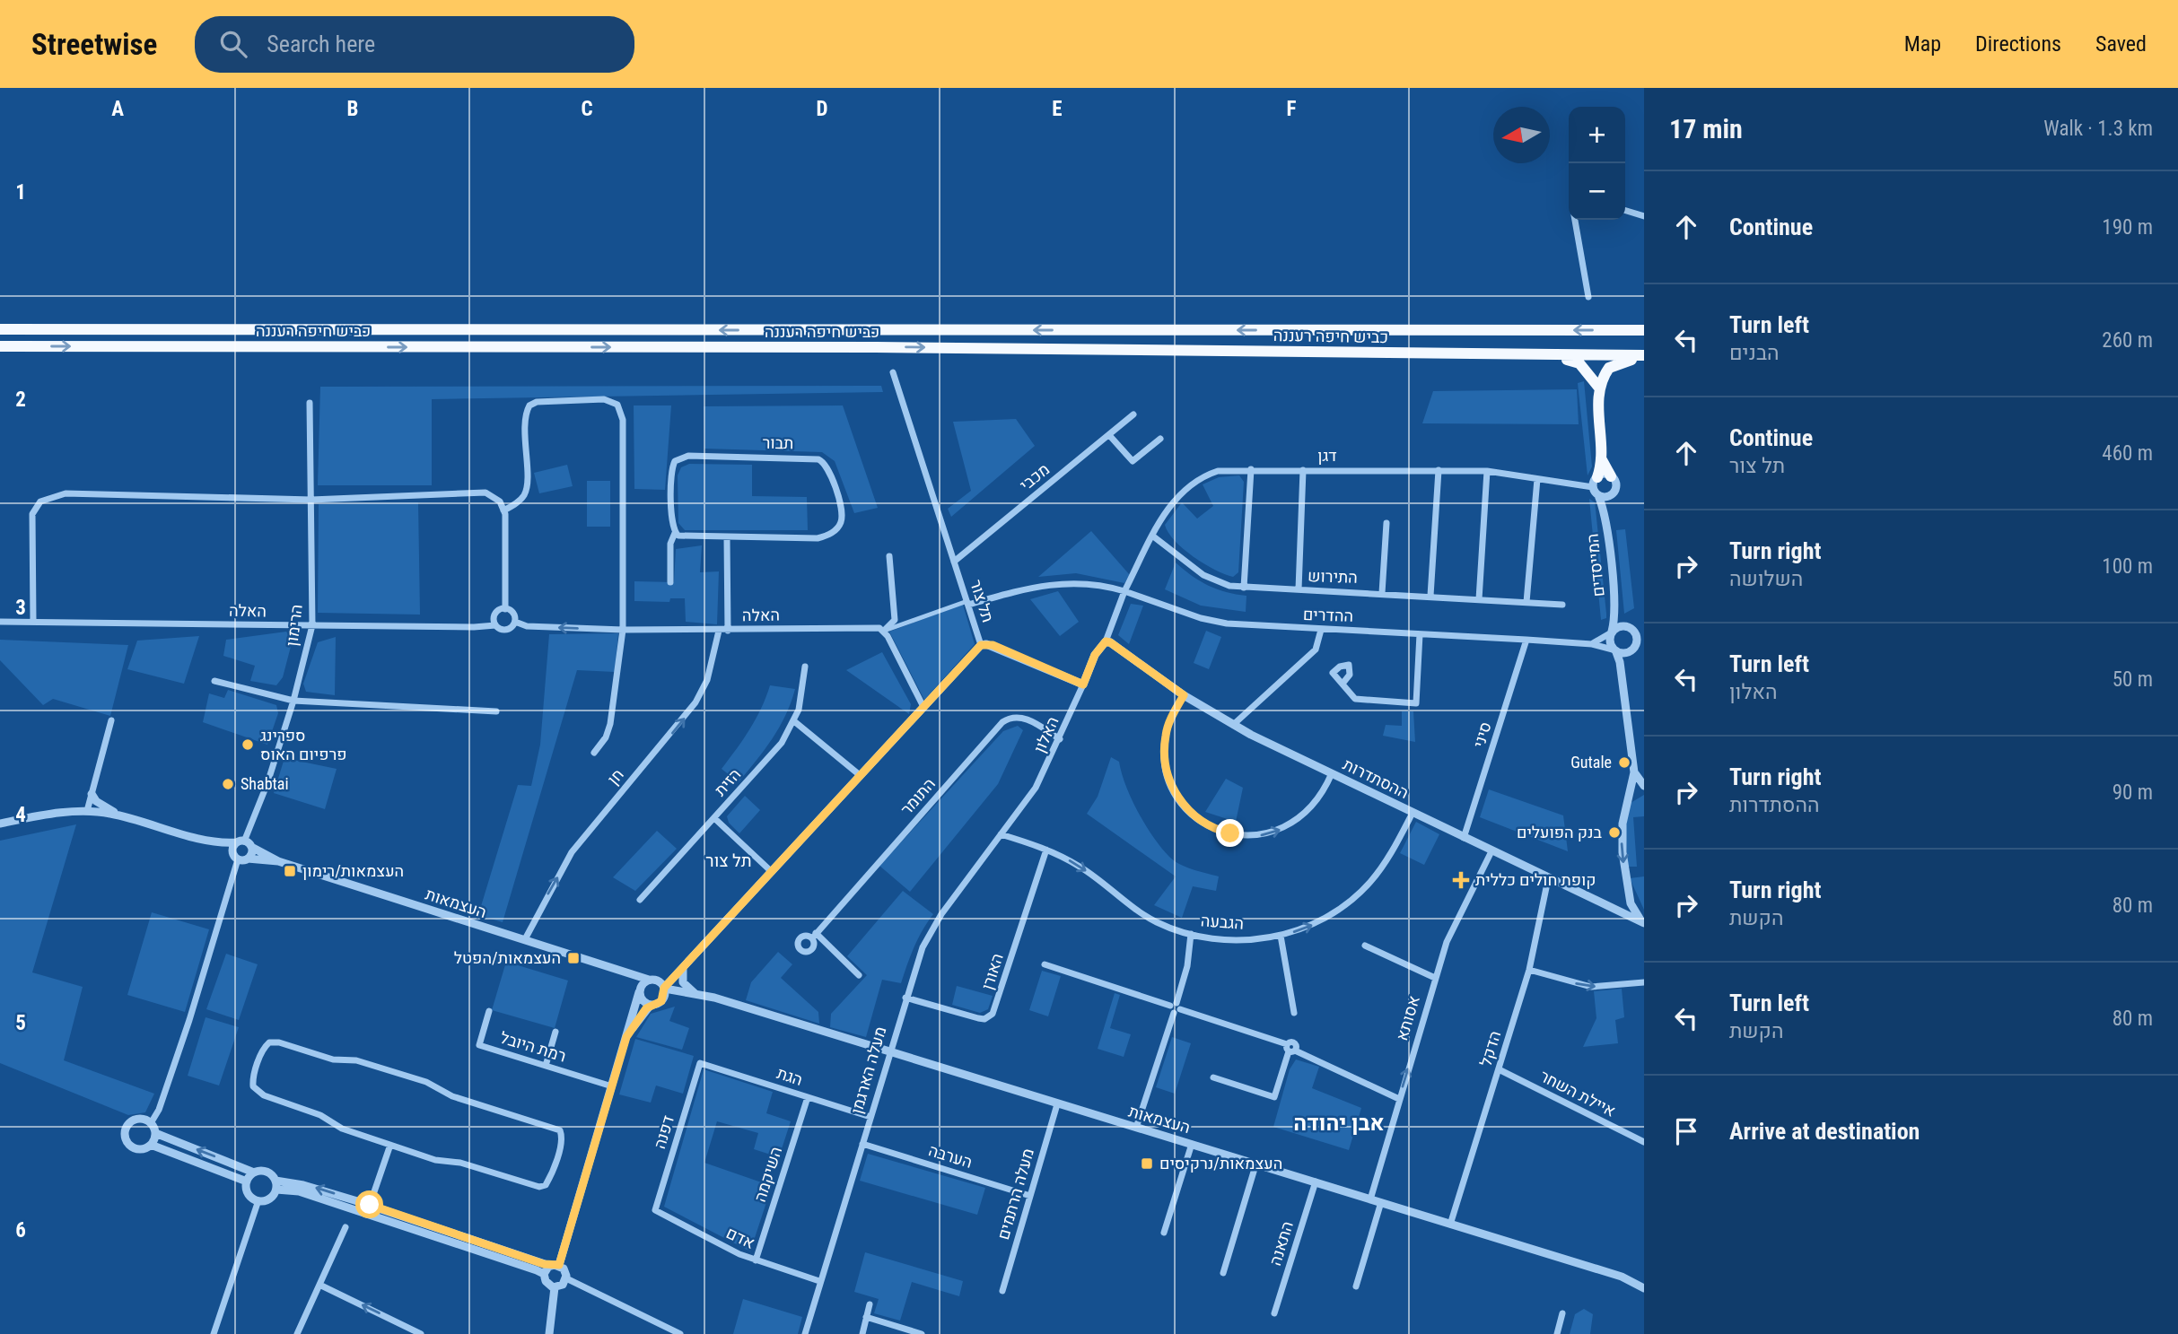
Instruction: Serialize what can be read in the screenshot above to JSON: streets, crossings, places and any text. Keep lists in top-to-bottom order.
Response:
{
  "streets": {
    "highway": ["כביש חיפה רעננה"],
    "street": [
      "תבור",
      "דגן",
      "מכבי",
      "המייסדים",
      "התירוש",
      "תל צור",
      "האלה",
      "ההדרים",
      "הרימון",
      "האלון",
      "סיני",
      "חן",
      "ההסתדרות",
      "הזית",
      "התומר",
      "העצמאות",
      "הגבעה",
      "האורן",
      "אסותא",
      "רמת היובל",
      "הדקל",
      "מעלה הארגמן",
      "הגת",
      "איילת השחר",
      "דפנה",
      "הערבה",
      "השיקמה",
      "מעלה הרתמים",
      "אדם",
      "התאנה"
    ]
  },
  "crossings": [
    ["דגן", "המייסדים"],
    ["דגן", "התירוש"],
    ["דגן", "ההדרים"],
    ["מכבי", "תל צור"],
    ["המייסדים", "ההדרים"],
    ["תל צור", "ההדרים"],
    ["תל צור", "העצמאות"],
    ["האלה", "הרימון"],
    ["האלה", "חן"],
    ["ההדרים", "סיני"],
    ["הרימון", "העצמאות"],
    ["האלון", "ההסתדרות"],
    ["האלון", "התומר"],
    ["האלון", "הגבעה"],
    ["האלון", "מעלה הארגמן"],
    ["סיני", "ההסתדרות"],
    ["חן", "העצמאות"],
    ["ההסתדרות", "הגבעה"],
    ["ההסתדרות", "אסותא"],
    ["ההסתדרות", "הדקל"],
    ["העצמאות", "אסותא"],
    ["העצמאות", "הדקל"],
    ["העצמאות", "מעלה הארגמן"],
    ["העצמאות", "מעלה הרתמים"],
    ["העצמאות", "התאנה"],
    ["הגבעה", "האורן"],
    ["הגבעה", "מעלה הארגמן"],
    ["האורן", "מעלה הארגמן"],
    ["הדקל", "איילת השחר"],
    ["מעלה הארגמן", "הגת"],
    ["מעלה הארגמן", "הערבה"],
    ["מעלה הארגמן", "אדם"],
    ["הגת", "דפנה"],
    ["הגת", "השיקמה"],
    ["דפנה", "אדם"],
    ["הערבה", "מעלה הרתמים"],
    ["השיקמה", "אדם"]
  ],
  "one_way": ["חן"],
  "districts": ["תל צור", "אבן יהודה"],
  "places": {
    "other": [
      "ספרינג פרפיום האוס",
      "Gutale",
      "Shabtai",
      "בנק הפועלים"
    ],
    "transit": ["העצמאות/רימון", "העצמאות/הפטל", "העצמאות/נרקיסים"],
    "health": ["קופת חולים כללית"]
  },
  "north": "left",
  "page": {
    "header": "Streetwise",
    "search": "Search here",
    "nav": ["Map", "Directions", "Saved"],
    "heading": ["17 min", "Walk · 1.3 km"],
    "map_buttons": ["+", "−"],
    "list": [
      ["Continue", "190 m"],
      ["Turn left", "הבנים", "260 m"],
      ["Continue", "תל צור", "460 m"],
      ["Turn right", "השלושה", "100 m"],
      ["Turn left", "האלון", "50 m"],
      ["Turn right", "ההסתדרות", "90 m"],
      ["Turn right", "הקשת", "80 m"],
      ["Turn left", "הקשת", "80 m"],
      "Arrive at destination"
    ]
  },
  "grid": {
    "columns": [
      "A",
      "B",
      "C",
      "D",
      "E",
      "F"
    ],
    "rows": [
      "1",
      "2",
      "3",
      "4",
      "5",
      "6"
    ]
  }
}
